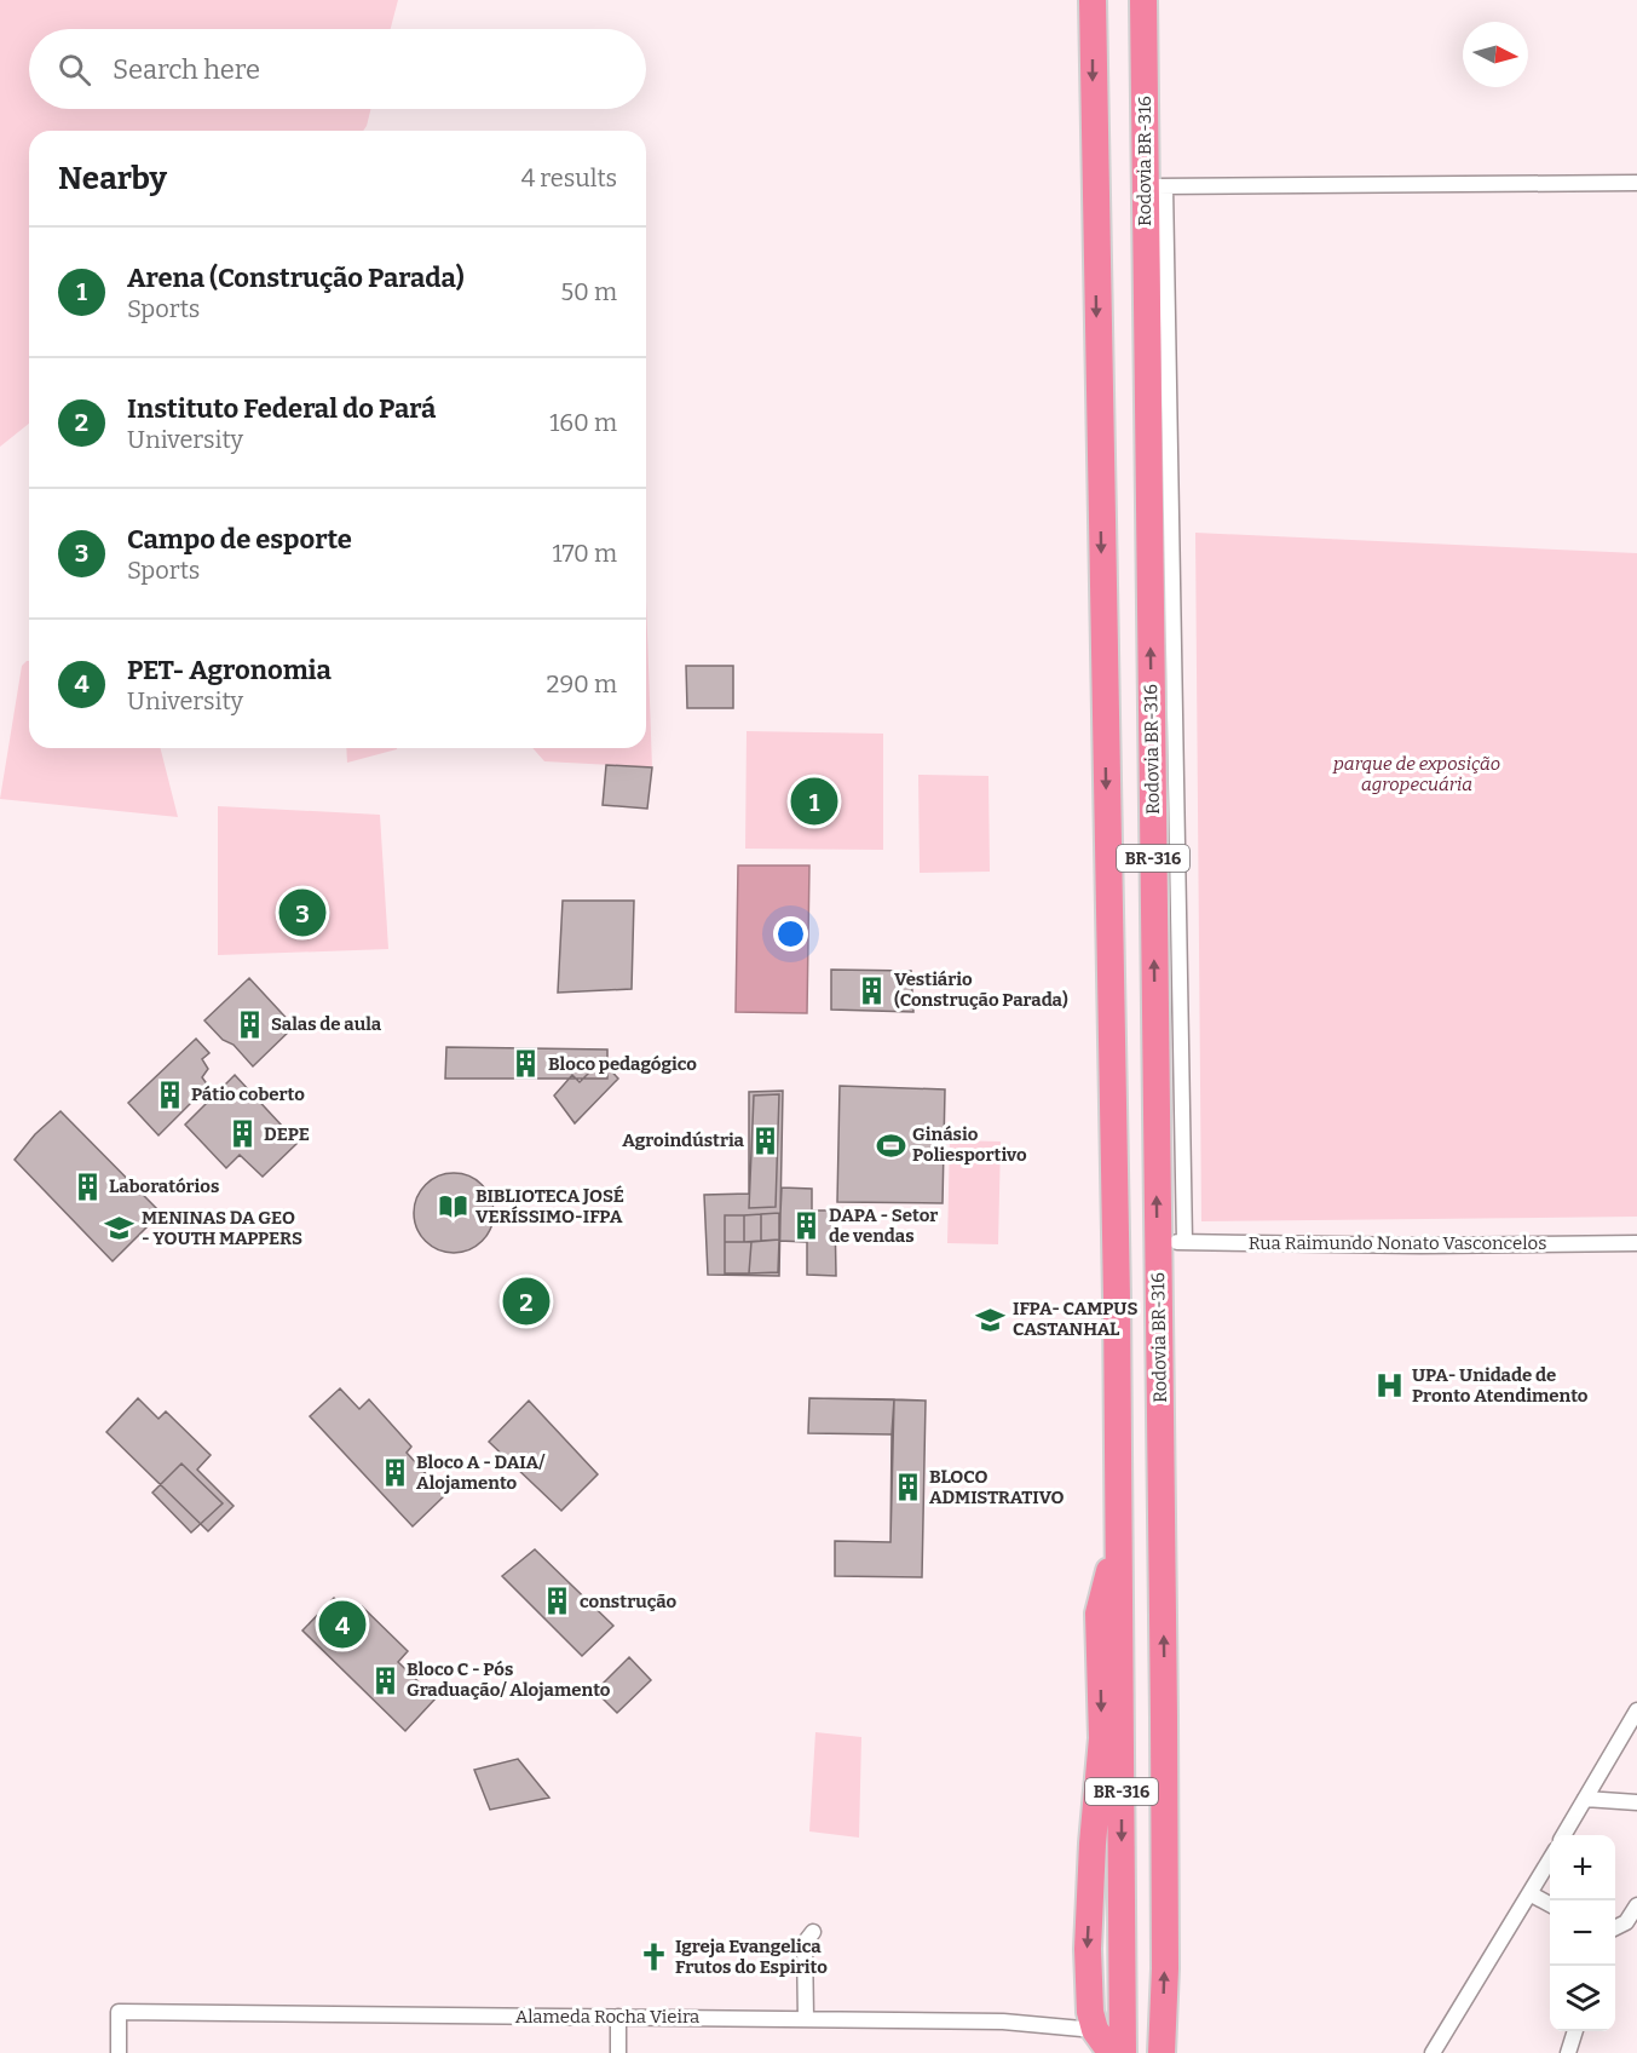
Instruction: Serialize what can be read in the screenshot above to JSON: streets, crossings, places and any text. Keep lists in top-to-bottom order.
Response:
{
  "streets": {
    "highway": ["Rodovia BR-316", "BR-316"],
    "street": ["Rua Raimundo Nonato Vasconcelos", "Alameda Rocha Vieira"]
  },
  "crossings": [
    ["Rodovia BR-316", "Rua Raimundo Nonato Vasconcelos"]
  ],
  "parks": ["parque de exposição agropecuária"],
  "places": {
    "building": [
      "Vestiário (Construção Parada)",
      "Salas de aula",
      "Bloco pedagógico",
      "Pátio coberto",
      "DEPE",
      "Agroindústria",
      "Laboratórios",
      "DAPA - Setor de vendas",
      "Bloco A - DAIA/ Alojamento",
      "BLOCO ADMISTRATIVO",
      "construção",
      "Bloco C - Pós Graduação/ Alojamento"
    ],
    "sports": ["Ginásio Poliesportivo"],
    "library": ["BIBLIOTECA JOSÉ VERÍSSIMO-IFPA"],
    "school or university": ["MENINAS DA GEO - YOUTH MAPPERS", "IFPA- CAMPUS CASTANHAL"],
    "hospital": ["UPA- Unidade de Pronto Atendimento"],
    "church": ["Igreja Evangelica Frutos do Espirito"]
  },
  "north": "right",
  "page": {
    "search": "Search here",
    "heading": ["Nearby", "4 results"],
    "list": [
      {
        "mark": "1",
        "name": "Arena (Construção Parada)",
        "note": "Sports",
        "value": "50 m"
      },
      {
        "mark": "2",
        "name": "Instituto Federal do Pará",
        "note": "University",
        "value": "160 m"
      },
      {
        "mark": "3",
        "name": "Campo de esporte",
        "note": "Sports",
        "value": "170 m"
      },
      {
        "mark": "4",
        "name": "PET- Agronomia",
        "note": "University",
        "value": "290 m"
      }
    ],
    "pins": [
      "1",
      "3",
      "2",
      "4"
    ],
    "map_buttons": ["+", "−"]
  }
}
